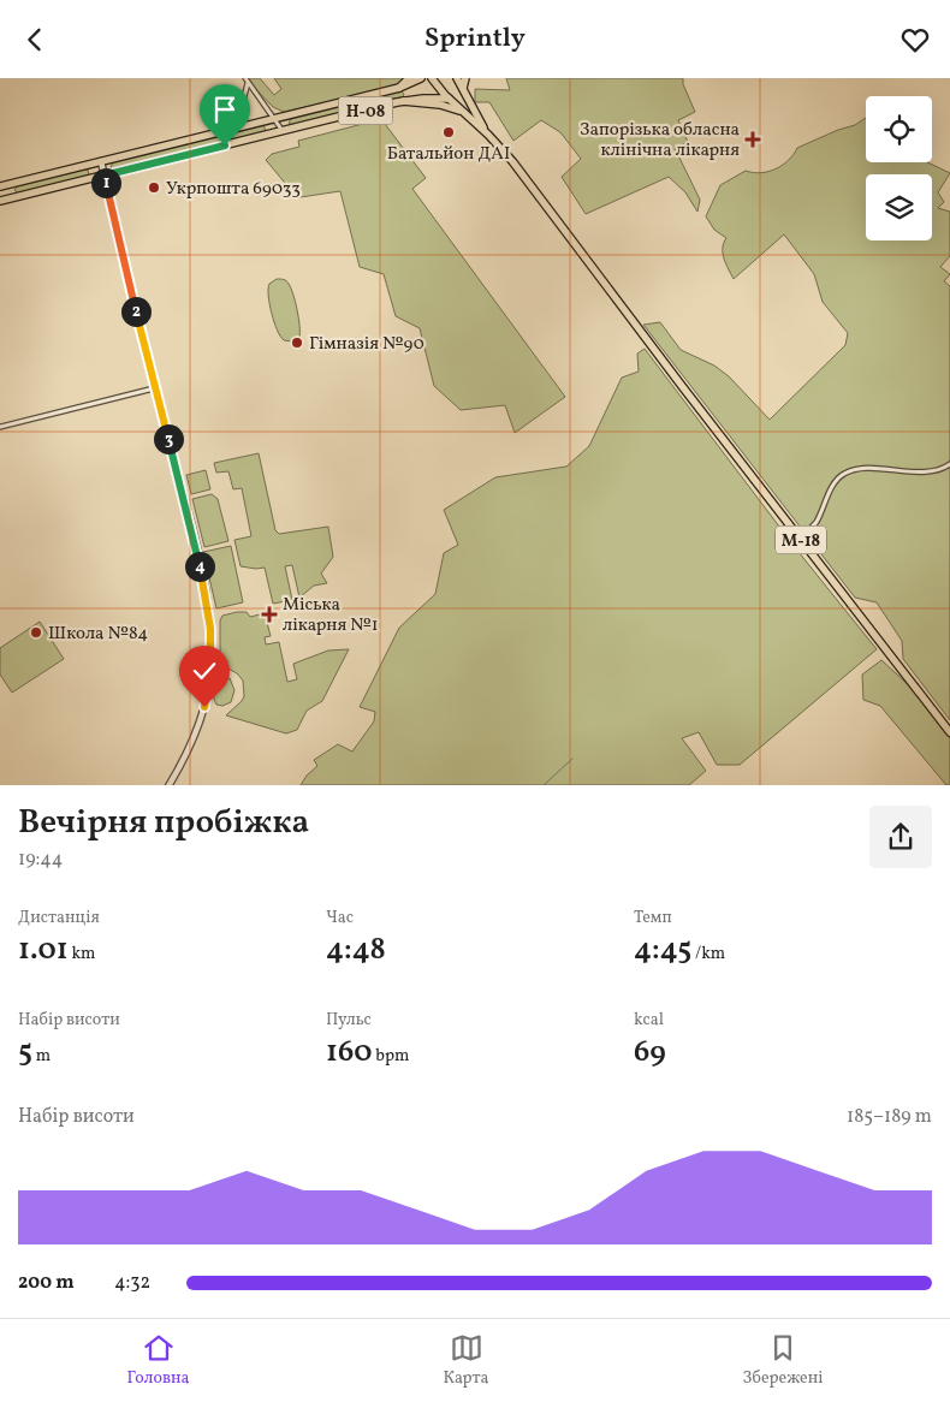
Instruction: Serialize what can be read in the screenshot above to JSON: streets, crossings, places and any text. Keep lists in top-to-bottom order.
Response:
{
  "streets": {
    "main road": ["Н-08", "М-18"]
  },
  "crossings": [
    ["Н-08", "М-18"]
  ],
  "places": {
    "other": [
      "Батальйон ДАI",
      "Укрпошта 69033",
      "Гімназія №90",
      "Школа №84"
    ],
    "health": ["Запорізька обласна клінічна лікарня", "Міська лікарня №1"]
  },
  "page": {
    "header": "Sprintly",
    "pins": [
      "1",
      "2",
      "3",
      "4"
    ],
    "heading": ["Вечірня пробіжка", "19:44"],
    "stats": [
      ["Дистанція", "1.01 km"],
      ["Час", "4:48"],
      ["Темп", "4:45 /km"],
      ["Набір висоти", "5 m"],
      ["Пульс", "160 bpm"],
      ["kcal", "69"]
    ],
    "chart": ["Набір висоти", "185–189 m"],
    "list": [
      {
        "name": "200 m",
        "note": "4:32"
      }
    ],
    "tabs": ["Головна", "Карта", "Збережені"]
  }
}
